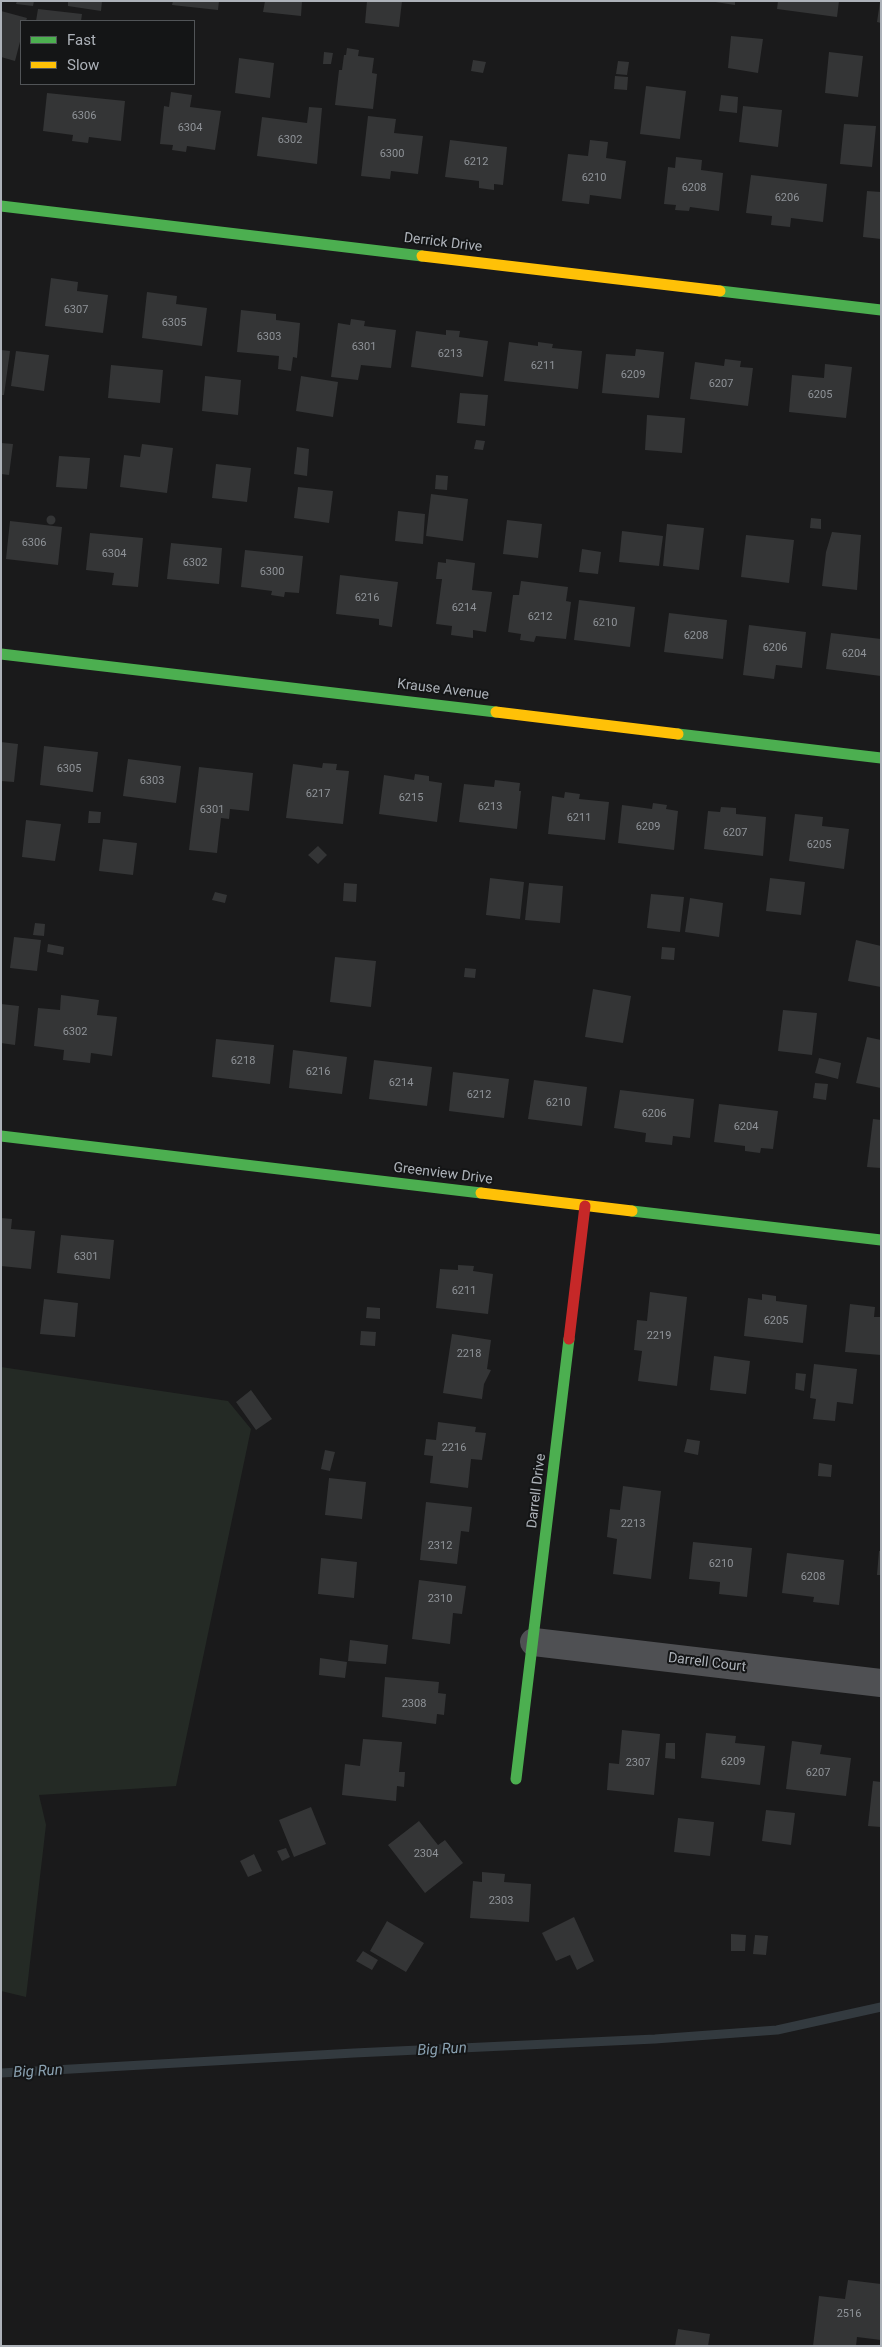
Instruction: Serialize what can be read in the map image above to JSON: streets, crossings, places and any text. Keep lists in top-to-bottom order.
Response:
{
  "streets": {
    "street": [
      "Derrick Drive",
      "Krause Avenue",
      "Greenview Drive",
      "Darrell Drive",
      "Darrell Court"
    ]
  },
  "crossings": [
    ["Greenview Drive", "Darrell Drive"],
    ["Darrell Drive", "Darrell Court"]
  ],
  "water": ["Big Run"],
  "house_numbers": [
    "6306",
    "6304",
    "6302",
    "6300",
    "6212",
    "6210",
    "6208",
    "6206",
    "6307",
    "6305",
    "6303",
    "6301",
    "6213",
    "6211",
    "6209",
    "6207",
    "6205",
    "6306",
    "6304",
    "6302",
    "6300",
    "6216",
    "6214",
    "6212",
    "6210",
    "6208",
    "6206",
    "6204",
    "6305",
    "6303",
    "6217",
    "6215",
    "6213",
    "6301",
    "6211",
    "6209",
    "6207",
    "6205",
    "6302",
    "6218",
    "6216",
    "6214",
    "6212",
    "6210",
    "6206",
    "6204",
    "6301",
    "6211",
    "6205",
    "2219",
    "2218",
    "2216",
    "2213",
    "2312",
    "6210",
    "6208",
    "2310",
    "2308",
    "6209",
    "2307",
    "6207",
    "2304",
    "2303",
    "2516"
  ],
  "legend": ["Fast", "Slow"]
}
